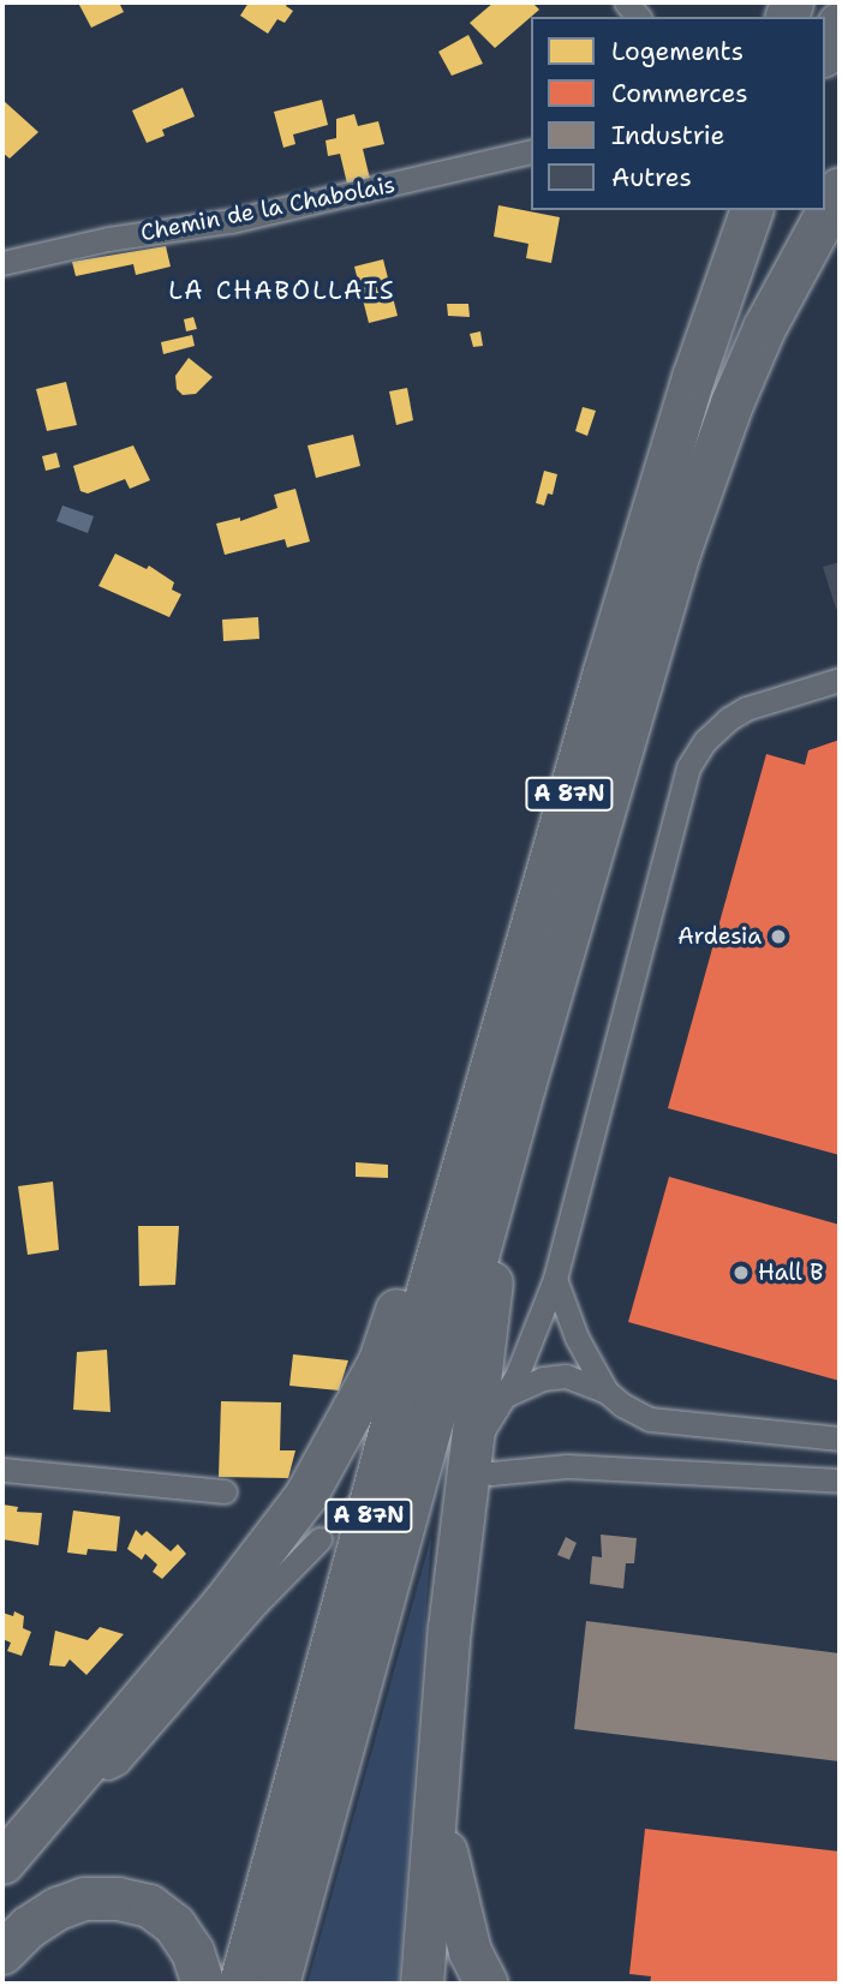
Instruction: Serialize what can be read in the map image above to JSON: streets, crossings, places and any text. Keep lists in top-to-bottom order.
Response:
{
  "streets": {
    "highway": ["A 87N"],
    "street": ["Chemin de la Chabolais"]
  },
  "districts": ["LA CHABOLLAIS"],
  "places": ["Ardesia", "Hall B"],
  "legend": [
    "Logements",
    "Commerces",
    "Industrie",
    "Autres"
  ]
}
